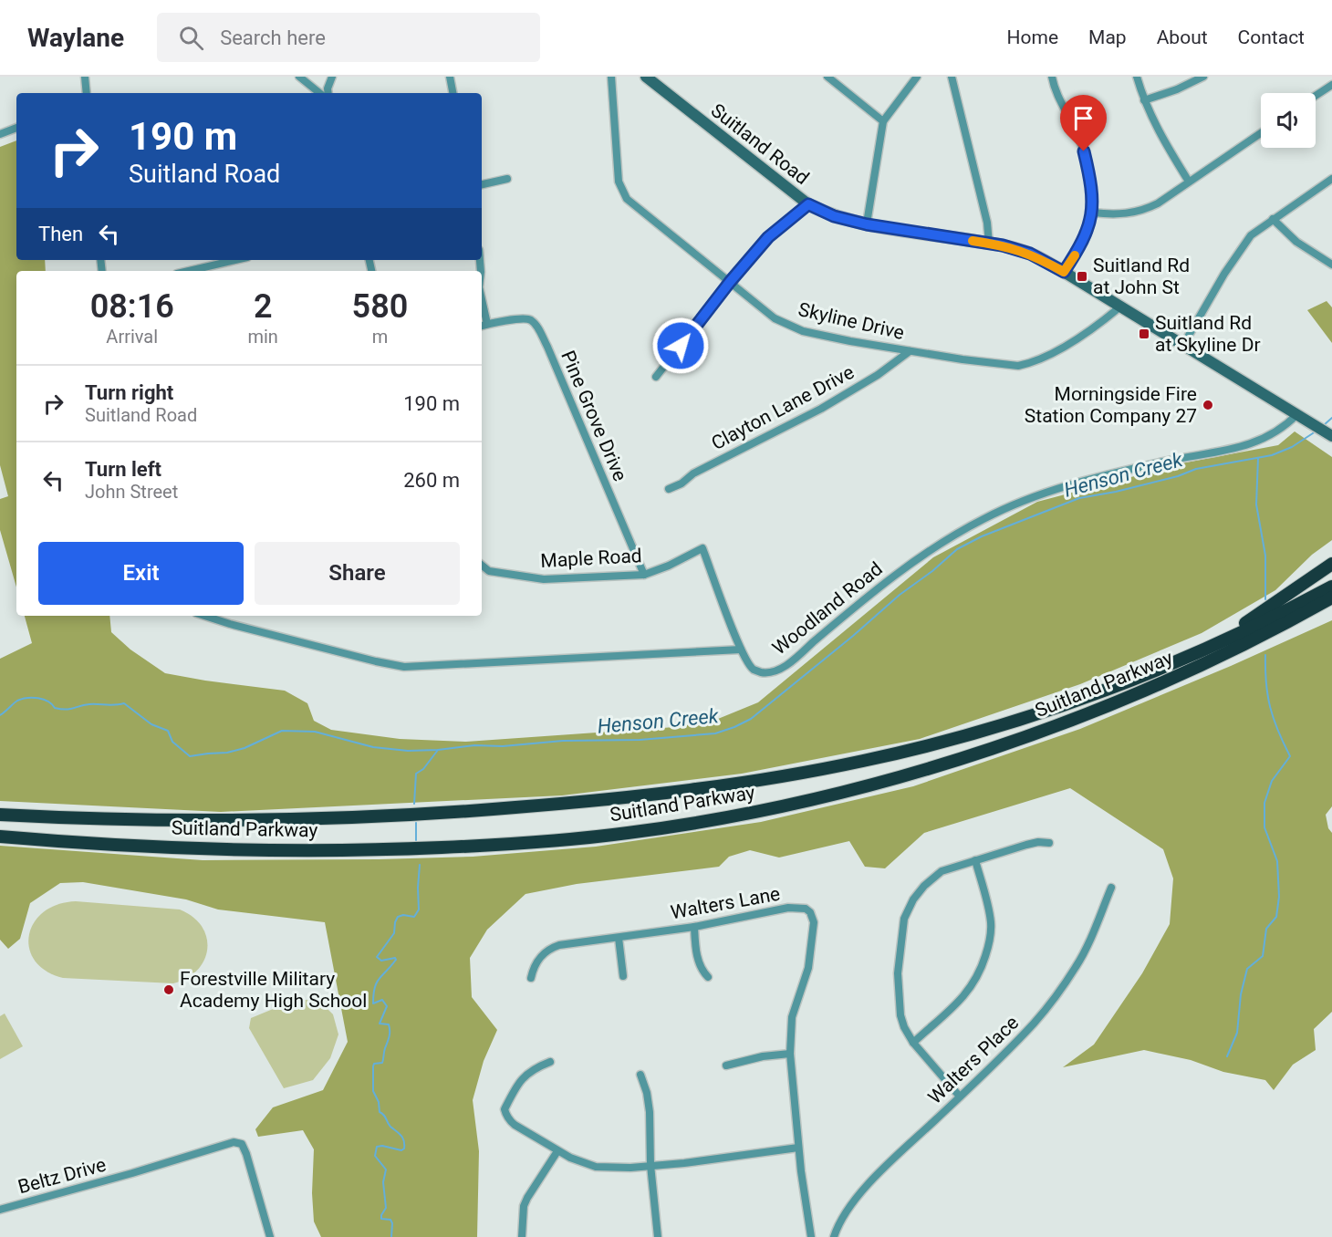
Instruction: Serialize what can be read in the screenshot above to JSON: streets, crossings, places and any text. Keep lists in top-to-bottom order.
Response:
{
  "streets": {
    "highway": ["Suitland Parkway"],
    "main road": ["Suitland Road"],
    "street": [
      "Skyline Drive",
      "Clayton Lane Drive",
      "Pine Grove Drive",
      "Maple Road",
      "Woodland Road",
      "Walters Lane",
      "Walters Place",
      "Beltz Drive"
    ]
  },
  "crossings": [
    ["Suitland Road", "Skyline Drive"],
    ["Suitland Road", "Woodland Road"],
    ["Skyline Drive", "Clayton Lane Drive"],
    ["Pine Grove Drive", "Maple Road"],
    ["Maple Road", "Woodland Road"]
  ],
  "water": ["Henson Creek"],
  "places": {
    "transit": ["Suitland Rd at John St", "Suitland Rd at Skyline Dr"],
    "other": ["Morningside Fire Station Company 27", "Forestville Military Academy High School"]
  },
  "page": {
    "header": "Waylane",
    "search": "Search here",
    "nav": [
      "Home",
      "Map",
      "About",
      "Contact"
    ],
    "turn": ["190 m", "Suitland Road"],
    "then": "Then",
    "eta": [
      "08:16",
      "Arrival",
      "2",
      "min",
      "580",
      "m"
    ],
    "list": [
      {
        "name": "Turn right",
        "note": "Suitland Road",
        "value": "190 m"
      },
      {
        "name": "Turn left",
        "note": "John Street",
        "value": "260 m"
      }
    ],
    "buttons": ["Exit", "Share"]
  }
}
